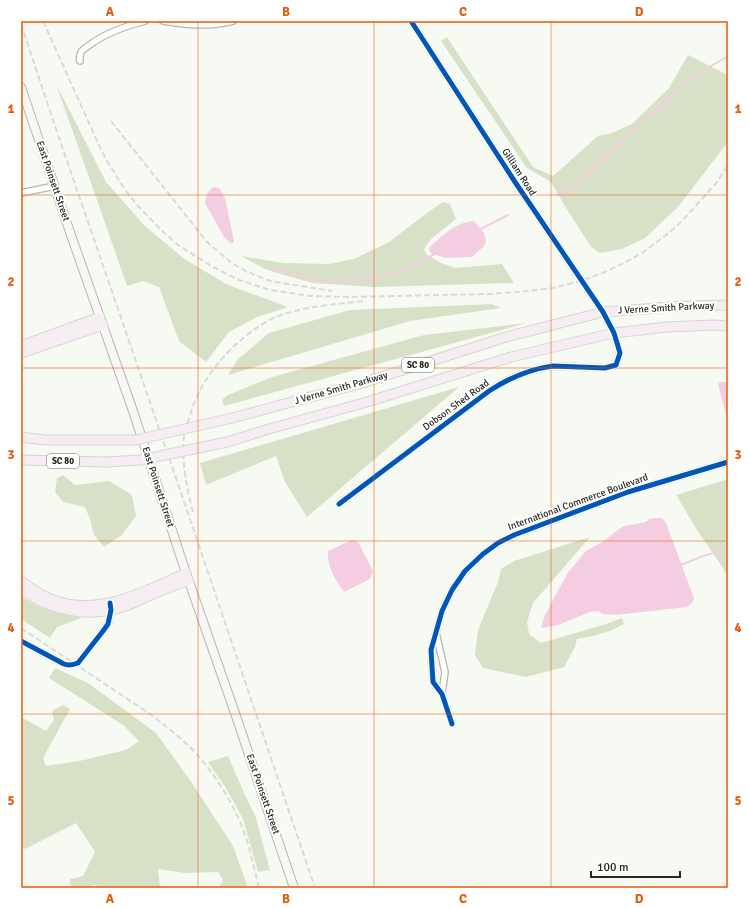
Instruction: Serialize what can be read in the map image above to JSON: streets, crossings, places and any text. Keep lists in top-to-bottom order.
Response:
{
  "streets": {
    "main road": ["East Poinsett Street", "J Verne Smith Parkway", "SC 80"],
    "street": ["Gilliam Road", "Dobson Shed Road", "International Commerce Boulevard"]
  },
  "crossings": [
    ["Gilliam Road", "J Verne Smith Parkway"],
    ["Gilliam Road", "Dobson Shed Road"],
    ["J Verne Smith Parkway", "Dobson Shed Road"]
  ],
  "scale_bar": "100 m",
  "grid": {
    "columns": [
      "A",
      "B",
      "C",
      "D"
    ],
    "rows": [
      "1",
      "2",
      "3",
      "4",
      "5"
    ]
  }
}
